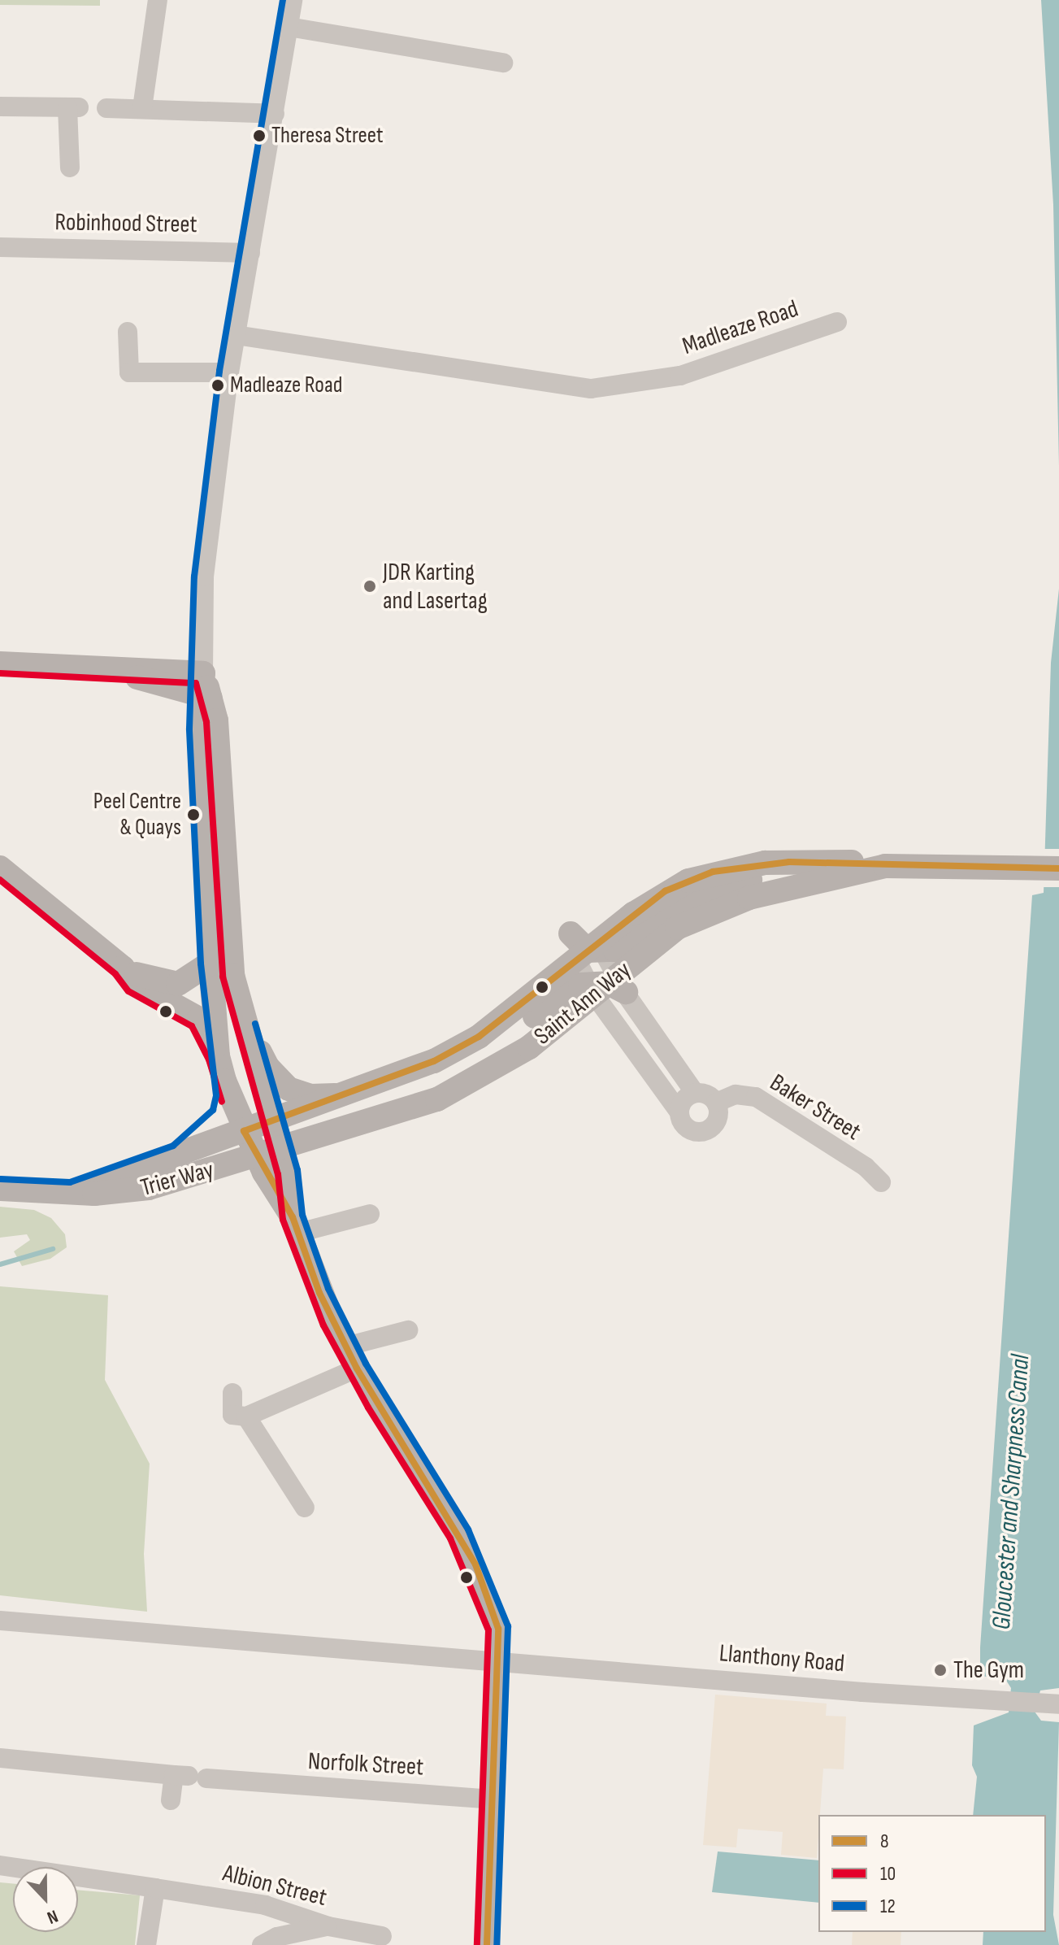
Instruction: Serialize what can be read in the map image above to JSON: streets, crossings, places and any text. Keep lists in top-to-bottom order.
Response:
{
  "streets": {
    "main road": ["Saint Ann Way", "Trier Way"],
    "street": [
      "Robinhood Street",
      "Madleaze Road",
      "Baker Street",
      "Llanthony Road",
      "Norfolk Street",
      "Albion Street"
    ]
  },
  "crossings": [
    ["Saint Ann Way", "Trier Way"]
  ],
  "water": ["Gloucester and Sharpness Canal"],
  "places": [
    "Theresa Street",
    "Madleaze Road",
    "JDR Karting and Lasertag",
    "Peel Centre & Quays",
    "The Gym"
  ],
  "lines": ["transit line 12", "transit line 10", "transit line 8"],
  "legend": ["8", "10", "12"],
  "north": "bottom"
}
